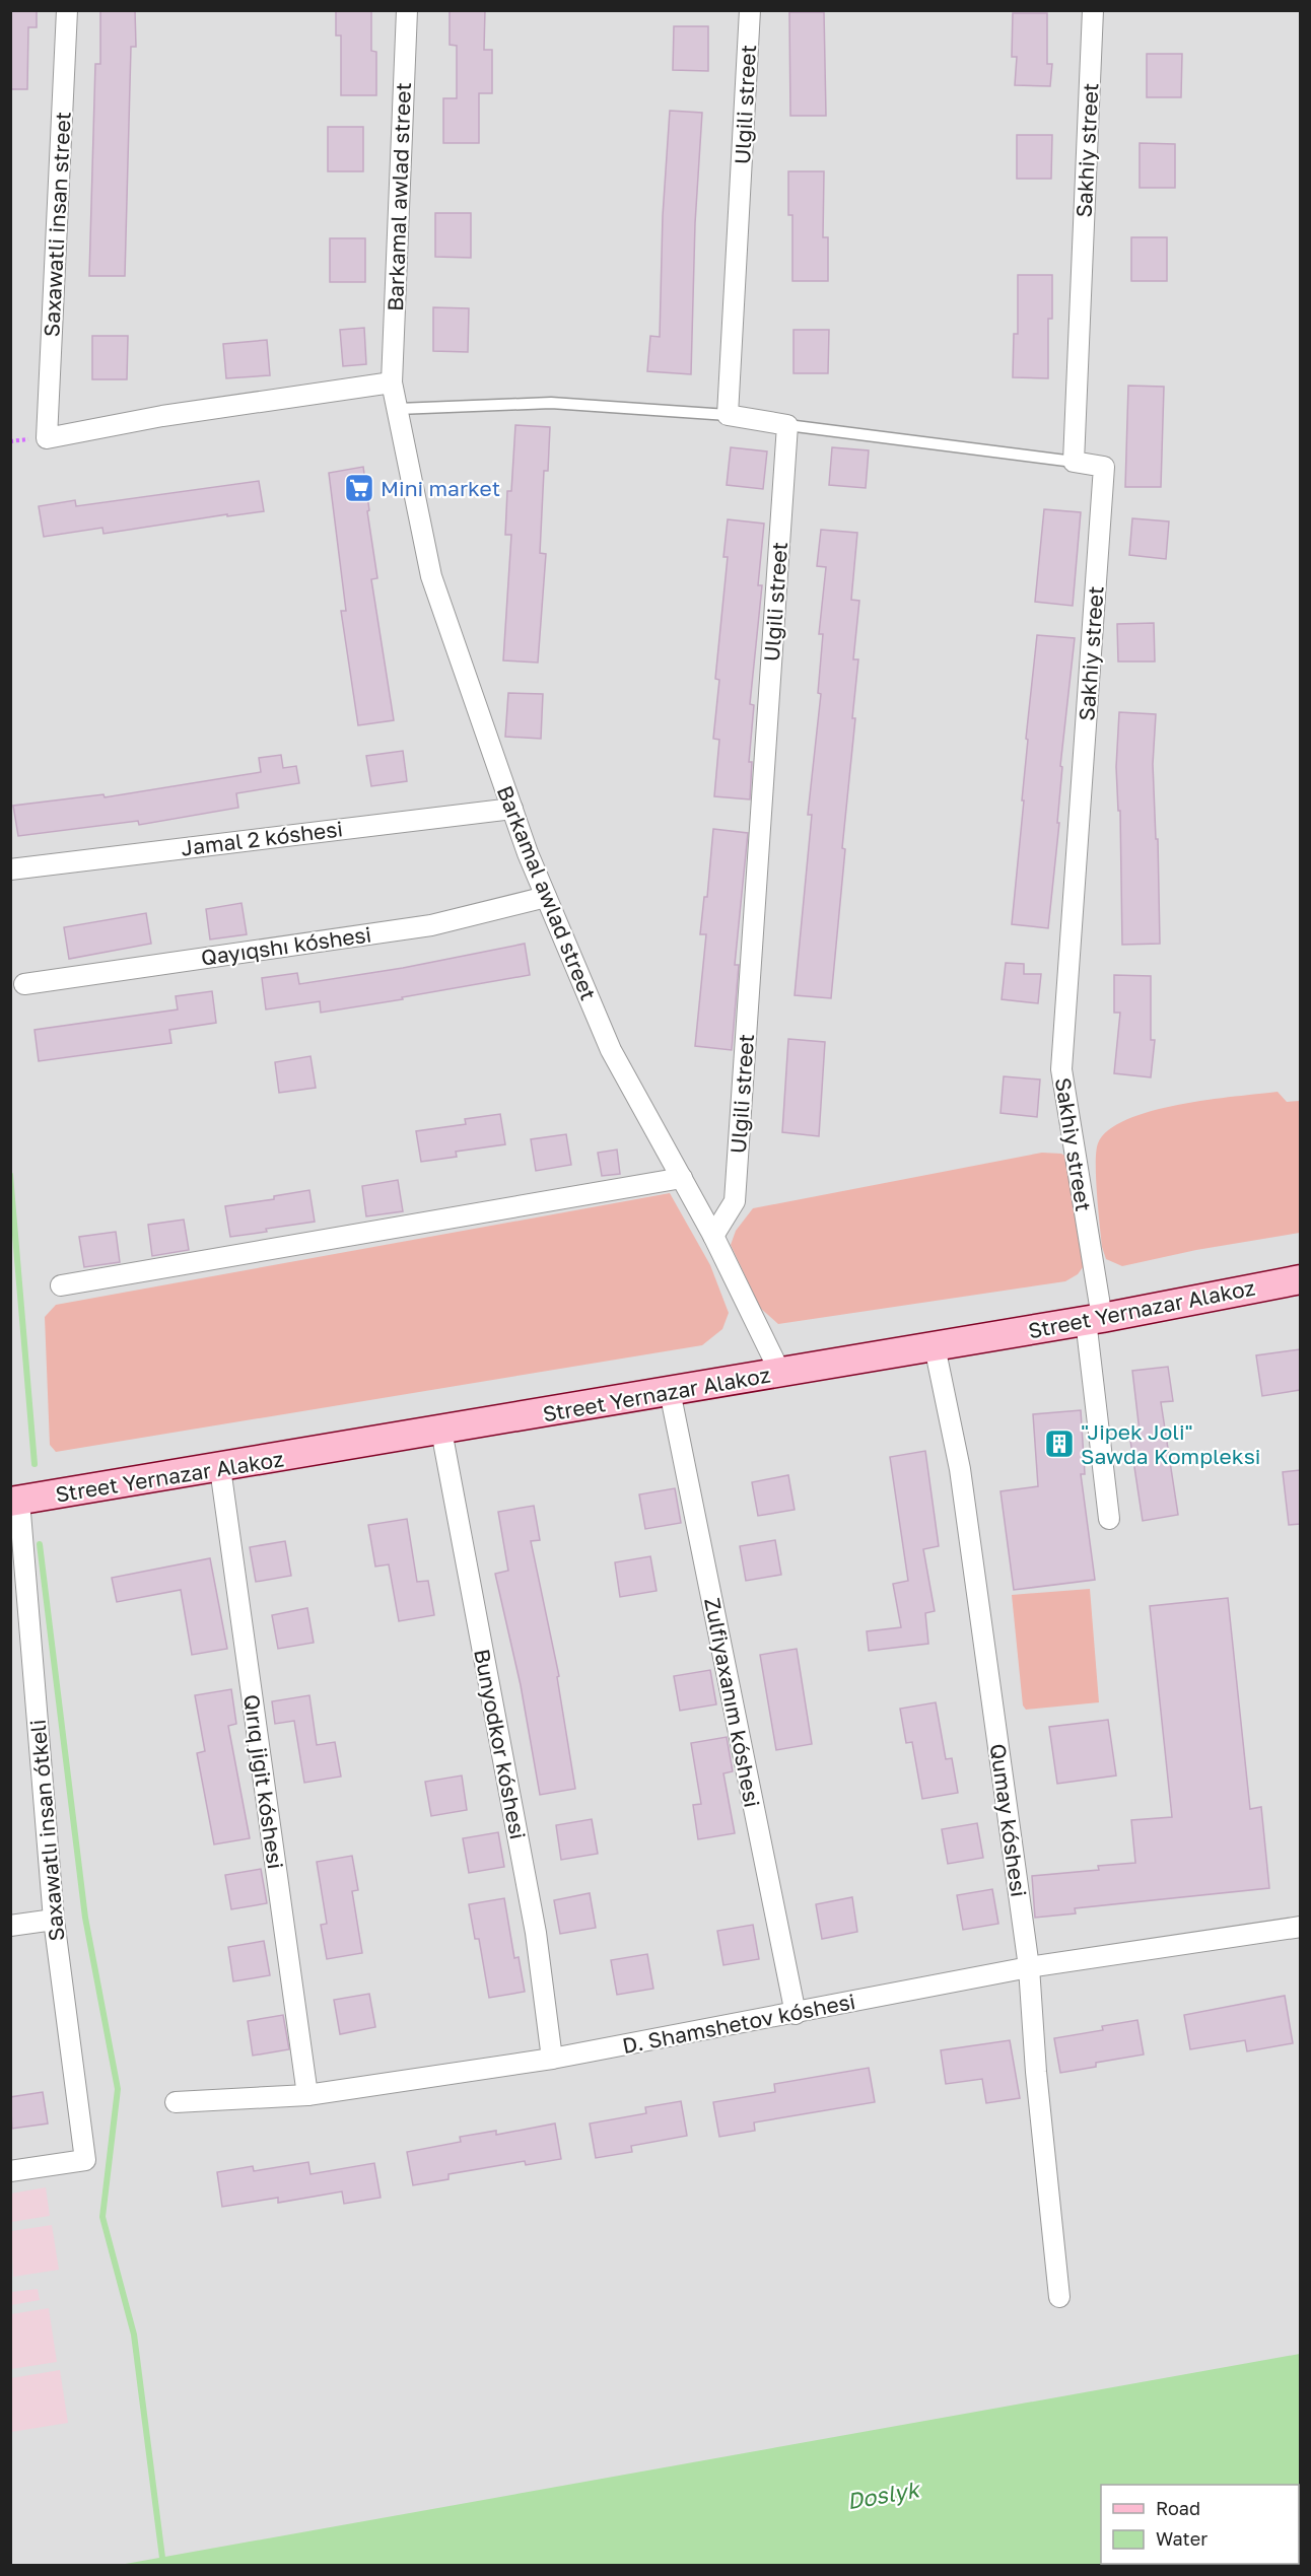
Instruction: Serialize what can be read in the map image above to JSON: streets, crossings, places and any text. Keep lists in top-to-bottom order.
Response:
{
  "streets": {
    "main road": ["Street Yernazar Alakoz"],
    "street": [
      "Ulgili street",
      "Sakhiy street",
      "Barkamal awlad street",
      "Saxawatli insan street",
      "Jamal 2 kóshesi",
      "Qayıqshı kóshesi",
      "Zulfiyaxanım kóshesi",
      "Bunyodkor kóshesi",
      "Qırıq jigit kóshesi",
      "Qumay kóshesi",
      "Saxawatlı insan ótkeli",
      "D. Shamshetov kóshesi"
    ]
  },
  "crossings": [
    ["Ulgili street", "Barkamal awlad street"],
    ["Sakhiy street", "Street Yernazar Alakoz"],
    ["Barkamal awlad street", "Saxawatli insan street"],
    ["Barkamal awlad street", "Jamal 2 kóshesi"],
    ["Barkamal awlad street", "Qayıqshı kóshesi"],
    ["Barkamal awlad street", "Street Yernazar Alakoz"],
    ["Street Yernazar Alakoz", "Zulfiyaxanım kóshesi"],
    ["Street Yernazar Alakoz", "Bunyodkor kóshesi"],
    ["Street Yernazar Alakoz", "Qırıq jigit kóshesi"],
    ["Street Yernazar Alakoz", "Qumay kóshesi"],
    ["Street Yernazar Alakoz", "Saxawatlı insan ótkeli"],
    ["Zulfiyaxanım kóshesi", "D. Shamshetov kóshesi"],
    ["Bunyodkor kóshesi", "D. Shamshetov kóshesi"],
    ["Qırıq jigit kóshesi", "D. Shamshetov kóshesi"],
    ["Qumay kóshesi", "D. Shamshetov kóshesi"]
  ],
  "water": ["Doslyk"],
  "places": {
    "supermarket": ["Mini market"],
    "building": ["\"Jipek Joli\" Sawda Kompleksi"]
  },
  "legend": ["Road", "Water"]
}
